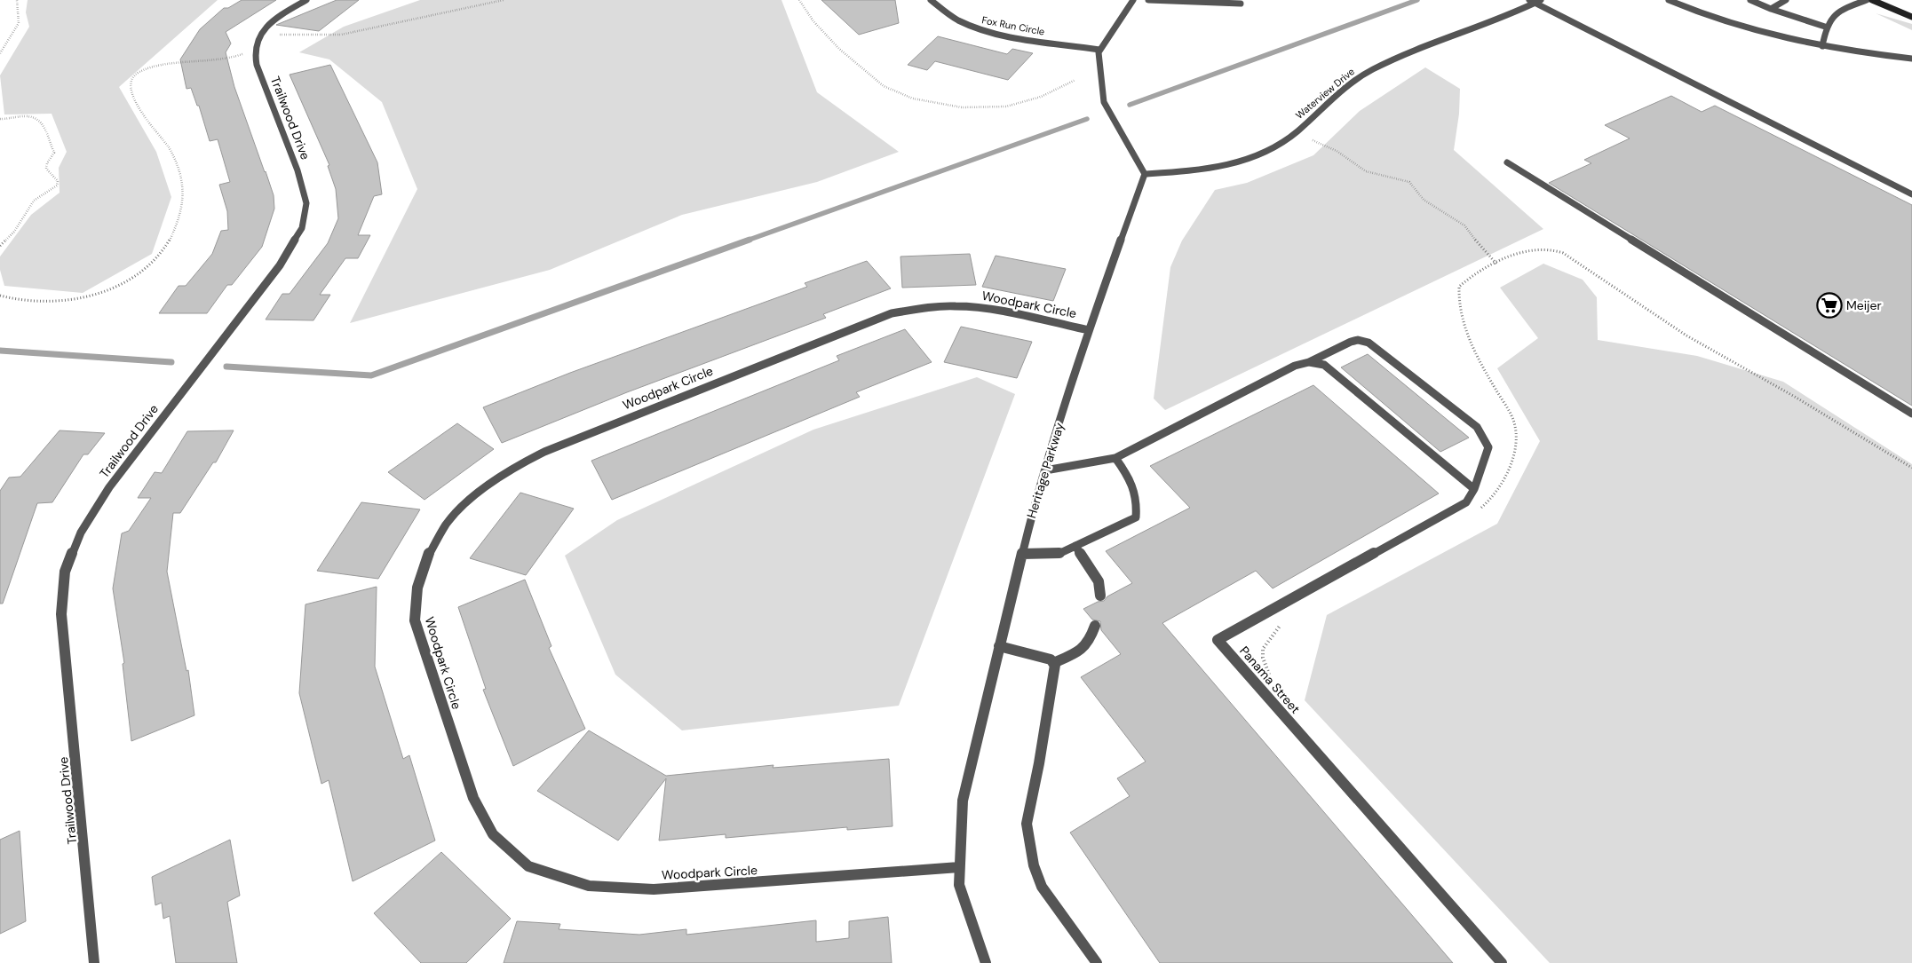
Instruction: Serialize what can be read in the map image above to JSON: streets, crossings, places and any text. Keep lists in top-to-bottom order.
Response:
{
  "streets": {
    "street": [
      "Fox Run Circle",
      "Waterview Drive",
      "Trailwood Drive",
      "Woodpark Circle",
      "Heritage Parkway",
      "Panama Street"
    ]
  },
  "crossings": [
    ["Waterview Drive", "Heritage Parkway"],
    ["Woodpark Circle", "Heritage Parkway"],
    ["Heritage Parkway", "Panama Street"]
  ],
  "places": {
    "supermarket": ["Meijer"]
  }
}
